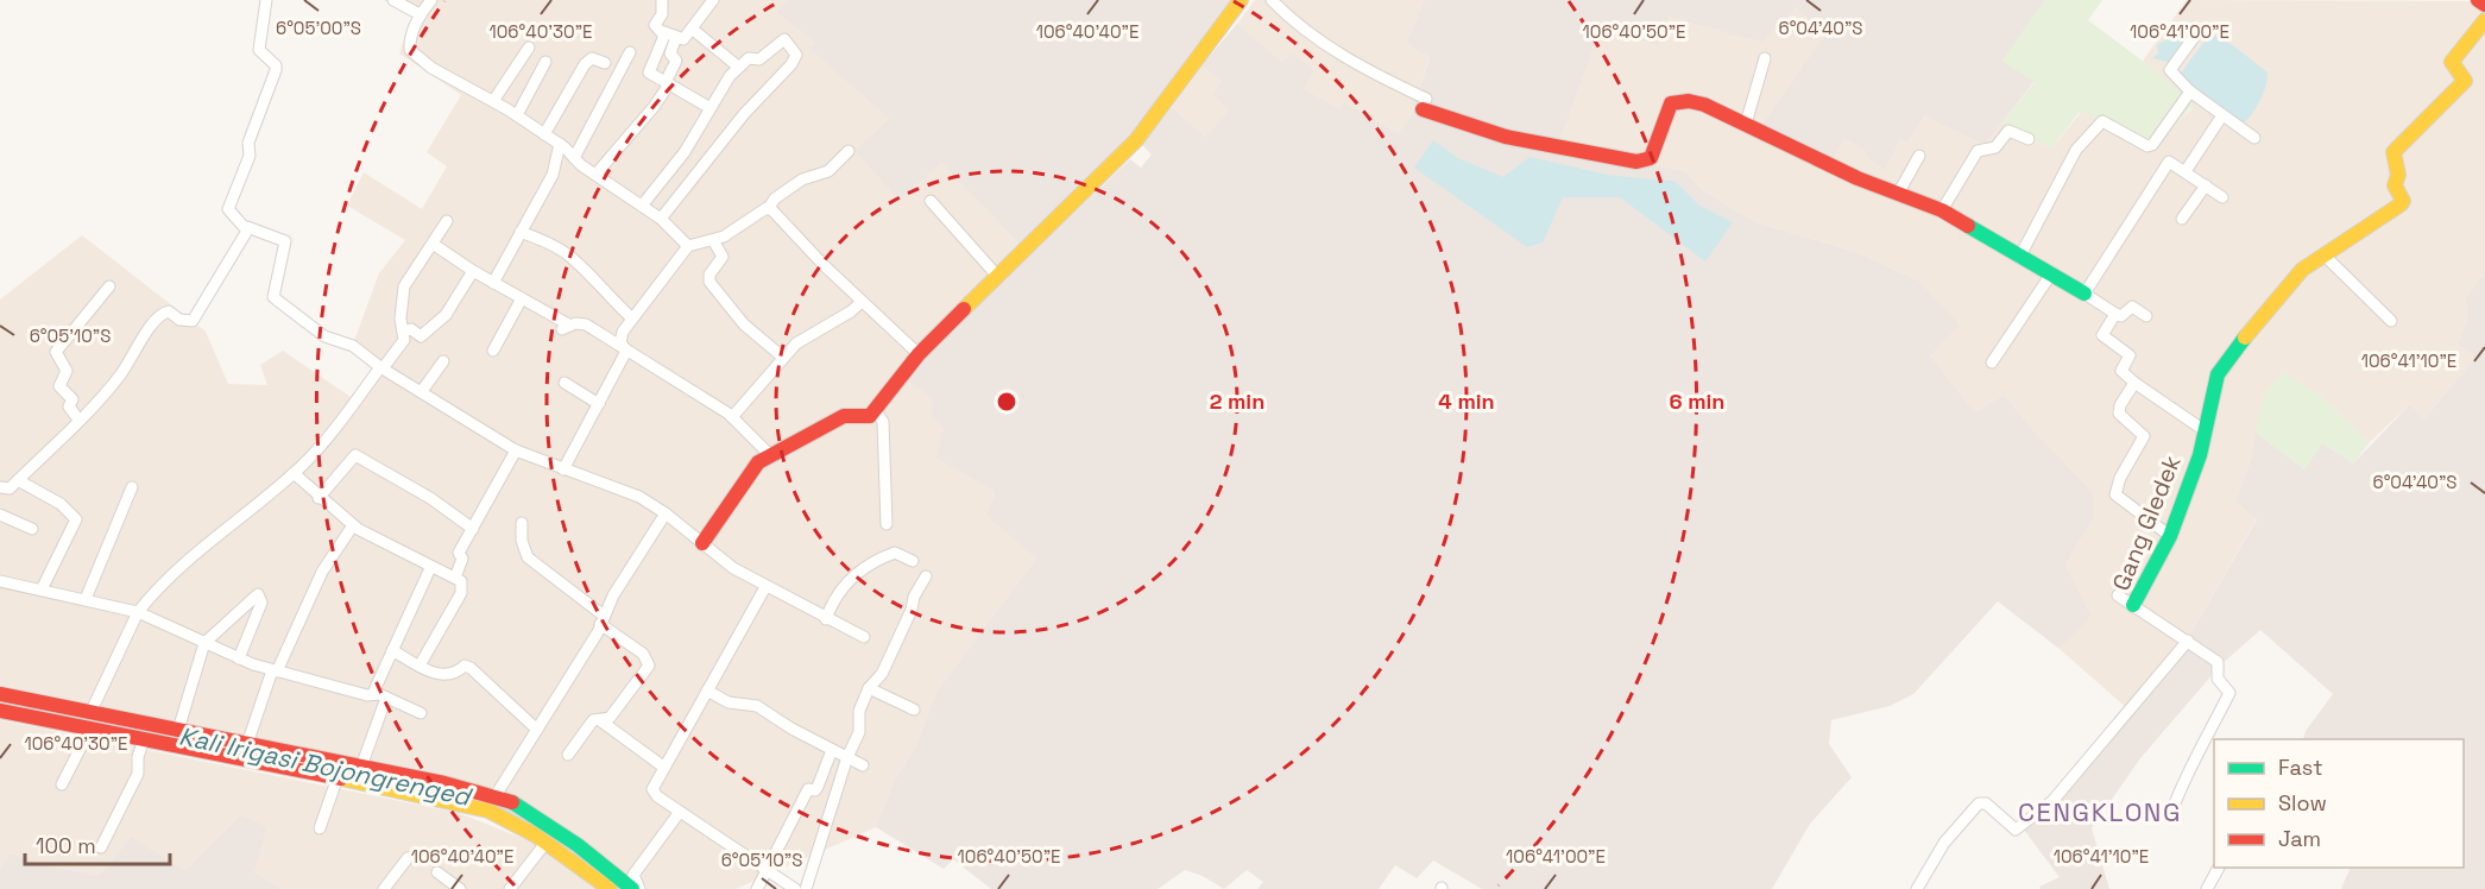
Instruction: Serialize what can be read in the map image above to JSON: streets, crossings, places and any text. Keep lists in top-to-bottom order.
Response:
{
  "streets": {
    "street": ["Gang Gledek"]
  },
  "districts": ["CENGKLONG"],
  "water": ["Kali Irigasi Bojongrenged"],
  "legend": ["Fast", "Slow", "Jam"],
  "scale_bar": "100 m",
  "coordinates": [
    "6°05'00\"S",
    "6°04'40\"S",
    "106°40'30\"E",
    "106°40'40\"E",
    "106°40'50\"E",
    "106°41'00\"E",
    "6°05'10\"S",
    "106°41'10\"E"
  ],
  "rings": ["2 min", "4 min", "6 min"]
}
